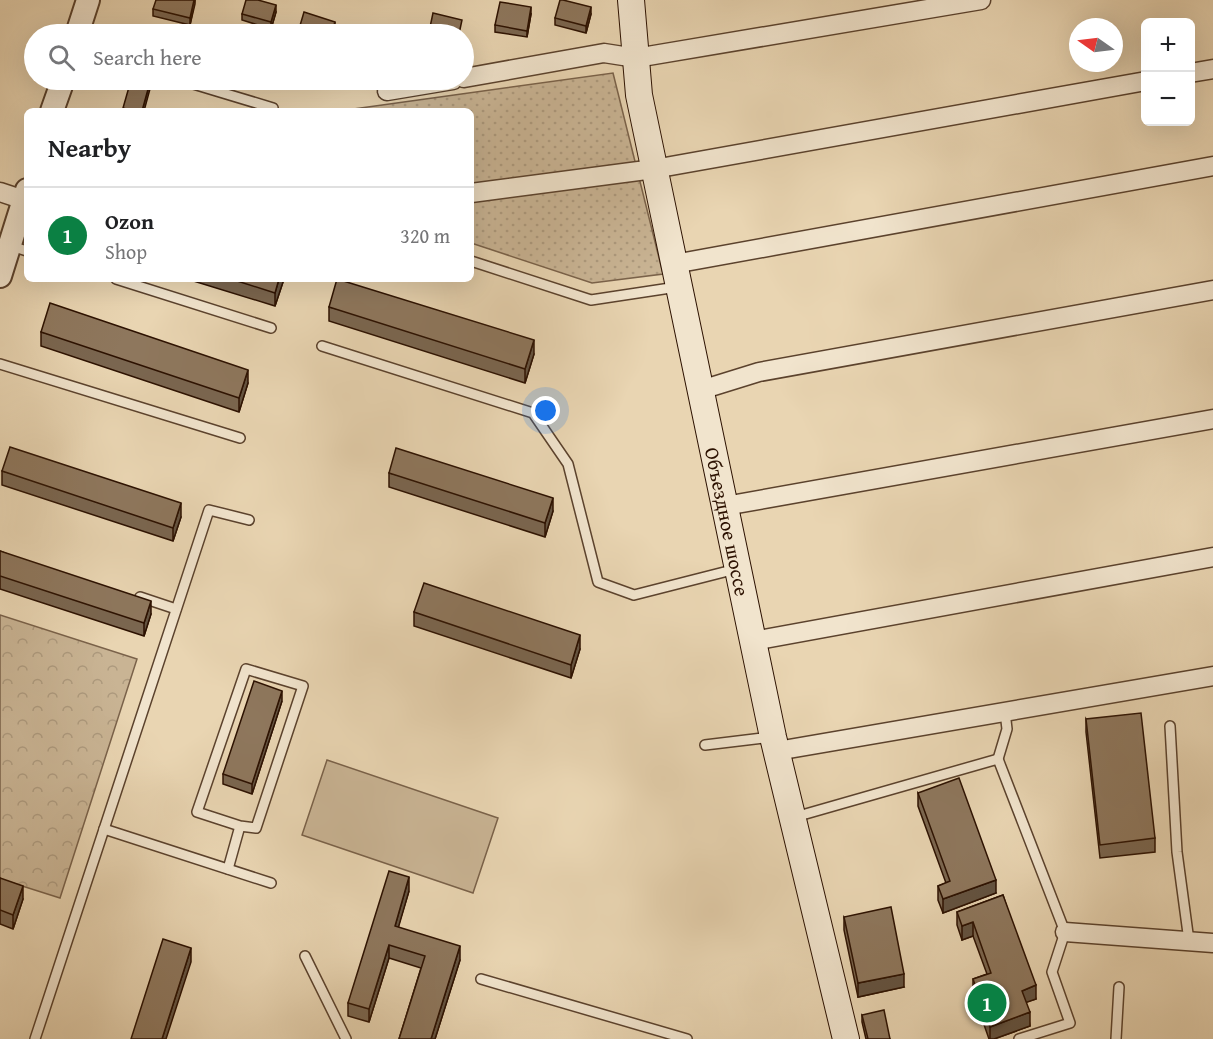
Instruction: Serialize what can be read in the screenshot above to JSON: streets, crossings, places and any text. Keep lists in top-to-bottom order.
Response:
{
  "streets": {
    "main road": ["Объездное шоссе"]
  },
  "north": "left",
  "page": {
    "map_buttons": ["+", "−"],
    "search": "Search here",
    "heading": "Nearby",
    "list": [
      {
        "mark": "1",
        "name": "Ozon",
        "note": "Shop",
        "value": "320 m"
      }
    ],
    "pins": "1"
  }
}
